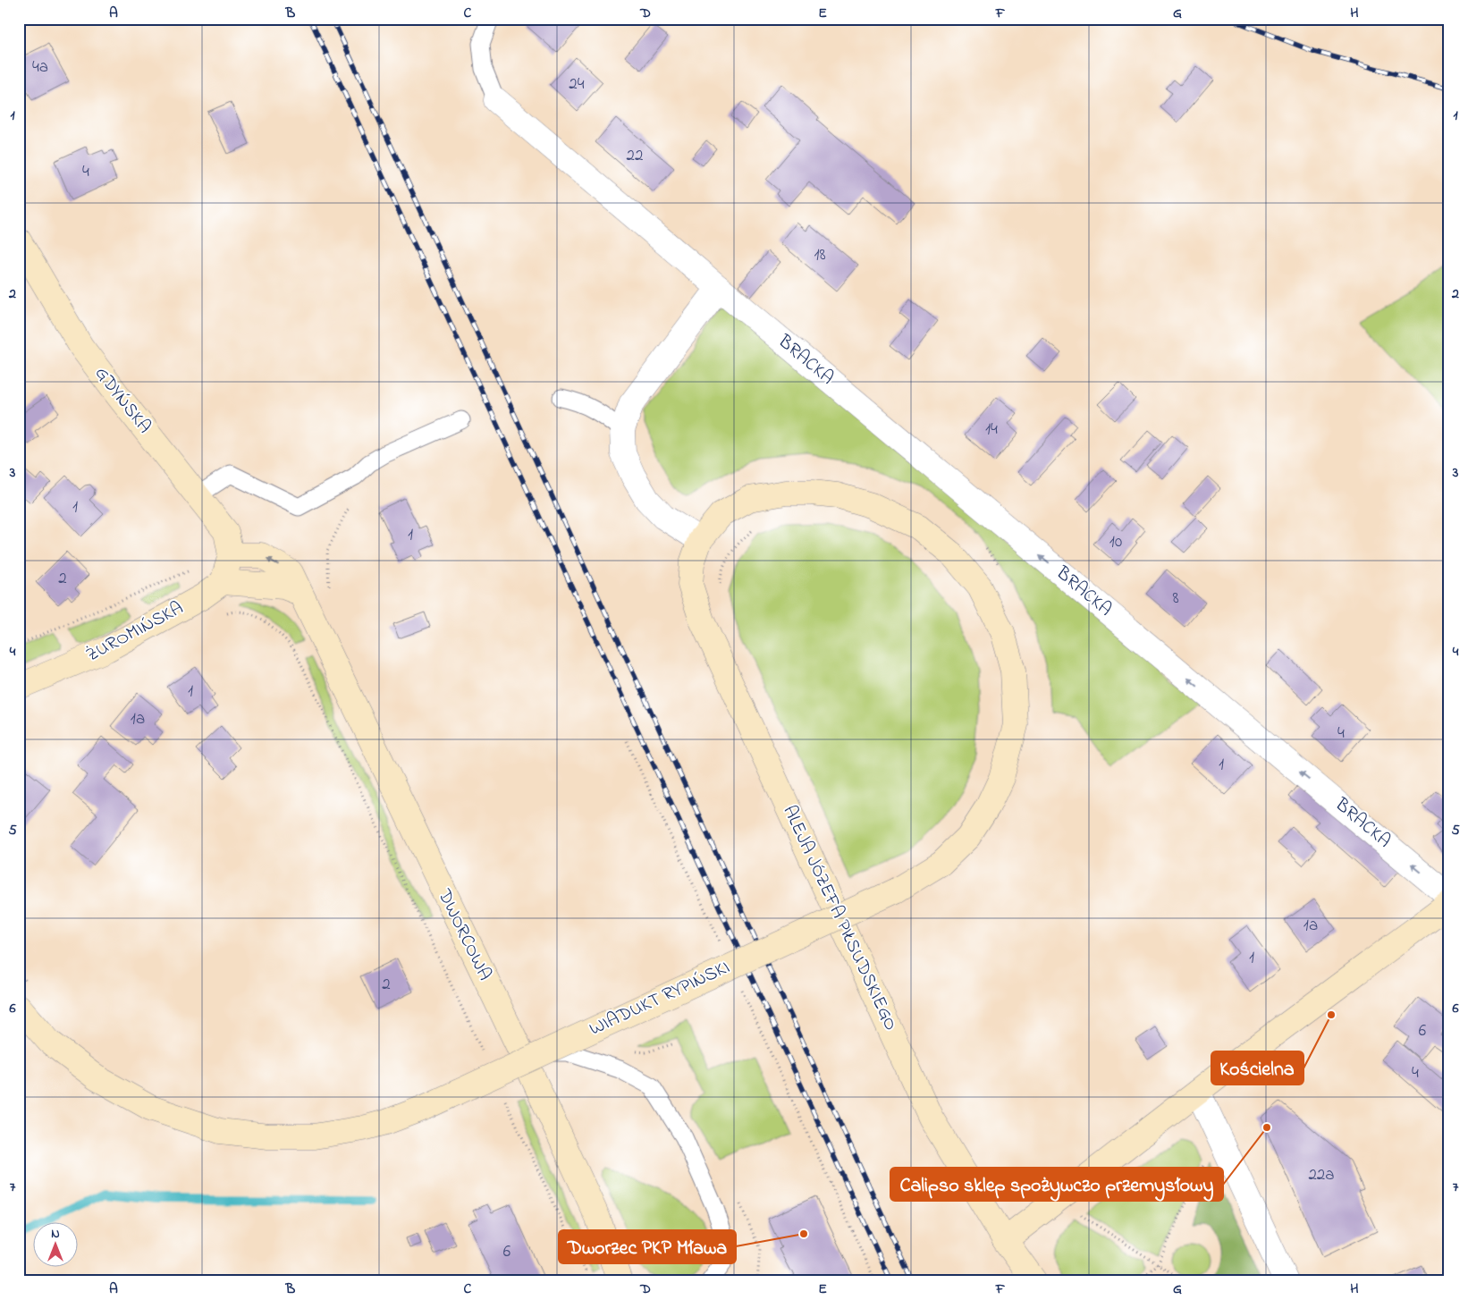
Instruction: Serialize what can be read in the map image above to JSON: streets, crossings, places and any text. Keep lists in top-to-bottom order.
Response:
{
  "streets": {
    "main road": [
      "GDYŃSKA",
      "ŻUROMIŃSKA",
      "ALEJA JÓZEFA PIŁSUDSKIEGO",
      "DWORCOWA",
      "WIADUKT RYPIŃSKI"
    ],
    "street": ["BRACKA"]
  },
  "crossings": [
    ["GDYŃSKA", "DWORCOWA"],
    ["ALEJA JÓZEFA PIŁSUDSKIEGO", "WIADUKT RYPIŃSKI"]
  ],
  "one_way": ["BRACKA"],
  "places": ["Kościelna", "Calipso sklep spożywczo przemysłowy", "Dworzec PKP Mława"],
  "house_numbers": [
    "4a",
    "24",
    "22",
    "4",
    "18",
    "14",
    "1",
    "1",
    "10",
    "2",
    "8",
    "1",
    "1a",
    "4",
    "1",
    "1a",
    "1",
    "2",
    "6",
    "4",
    "22a",
    "6"
  ],
  "north": "top",
  "grid": {
    "columns": [
      "A",
      "B",
      "C",
      "D",
      "E",
      "F",
      "G",
      "H"
    ],
    "rows": [
      "1",
      "2",
      "3",
      "4",
      "5",
      "6",
      "7"
    ]
  }
}
